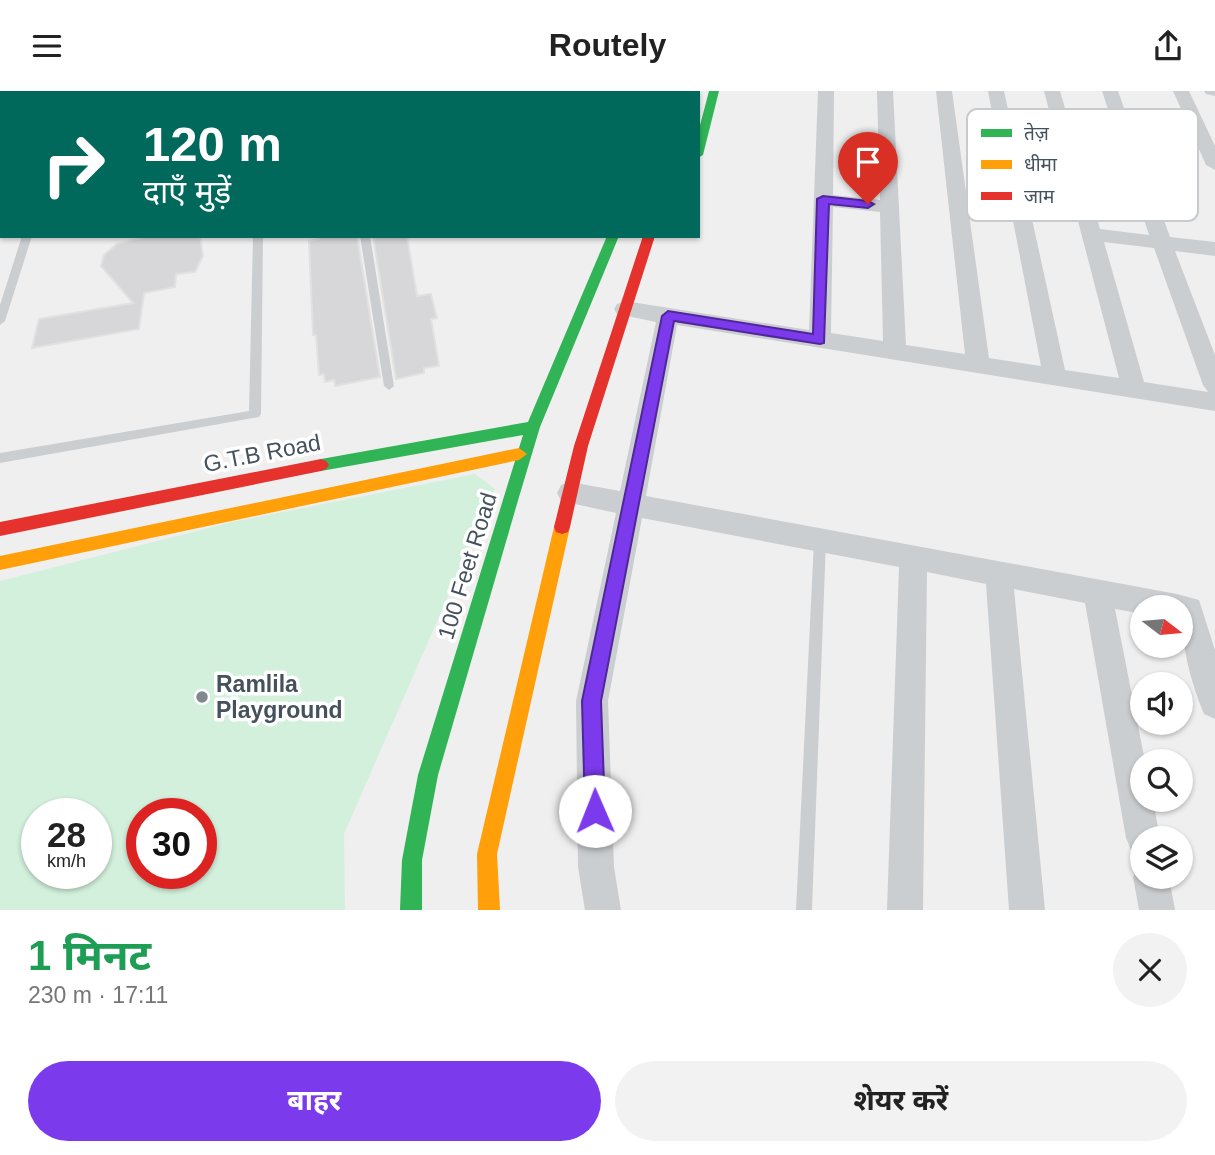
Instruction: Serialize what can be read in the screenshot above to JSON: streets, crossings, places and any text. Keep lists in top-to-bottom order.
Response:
{
  "streets": {
    "main road": ["G.T.B Road", "100 Feet Road"]
  },
  "crossings": [
    ["G.T.B Road", "100 Feet Road"]
  ],
  "places": ["Ramlila Playground"],
  "legend": ["तेज़", "धीमा", "जाम"],
  "north": "right",
  "page": {
    "header": "Routely",
    "turn": ["120 m", "दाएँ मुड़ें"],
    "speed": "28 km/h",
    "limit": "30",
    "heading": ["1 मिनट", "230 m · 17:11"],
    "buttons": ["बाहर", "शेयर करें"]
  }
}
